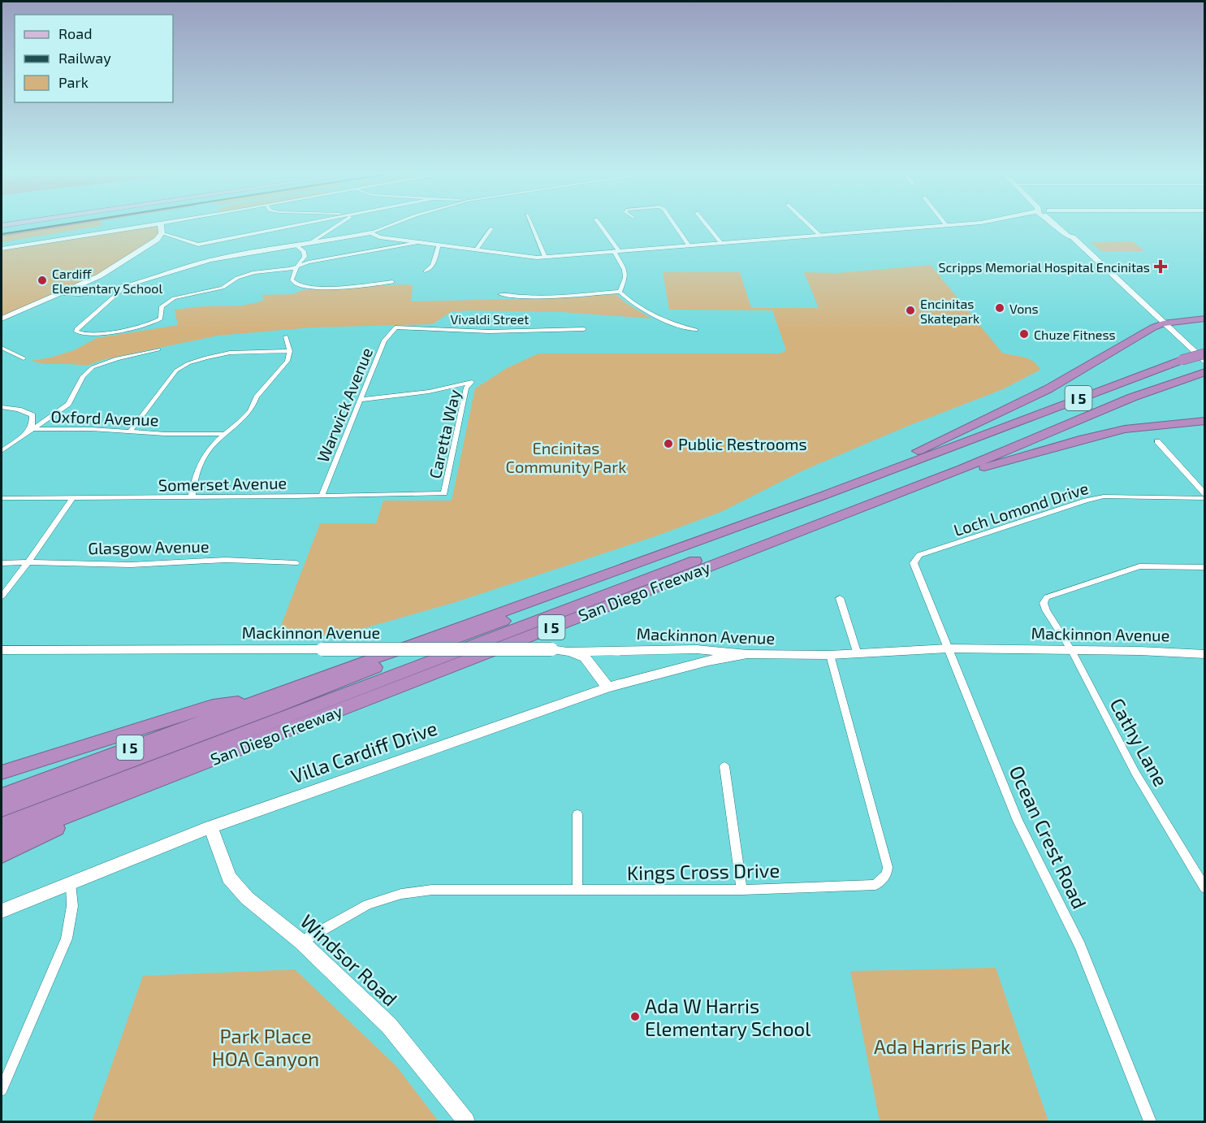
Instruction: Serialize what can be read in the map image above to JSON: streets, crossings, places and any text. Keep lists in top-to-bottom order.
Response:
{
  "streets": {
    "highway": ["I 5", "San Diego Freeway"],
    "street": [
      "Vivaldi Street",
      "Warwick Avenue",
      "Oxford Avenue",
      "Caretta Way",
      "Somerset Avenue",
      "Loch Lomond Drive",
      "Glasgow Avenue",
      "Mackinnon Avenue",
      "Cathy Lane",
      "Villa Cardiff Drive",
      "Ocean Crest Road",
      "Kings Cross Drive",
      "Windsor Road"
    ]
  },
  "crossings": [
    ["Vivaldi Street", "Warwick Avenue"],
    ["Warwick Avenue", "Caretta Way"],
    ["Warwick Avenue", "Somerset Avenue"],
    ["Caretta Way", "Somerset Avenue"],
    ["Loch Lomond Drive", "Ocean Crest Road"],
    ["Mackinnon Avenue", "Cathy Lane"],
    ["Mackinnon Avenue", "Villa Cardiff Drive"],
    ["Mackinnon Avenue", "Ocean Crest Road"],
    ["Mackinnon Avenue", "Kings Cross Drive"],
    ["Villa Cardiff Drive", "Windsor Road"],
    ["Kings Cross Drive", "Windsor Road"]
  ],
  "parks": ["Encinitas Community Park", "Park Place HOA Canyon", "Ada Harris Park"],
  "places": {
    "health": ["Scripps Memorial Hospital Encinitas"],
    "other": [
      "Cardiff Elementary School",
      "Vons",
      "Encinitas Skatepark",
      "Chuze Fitness",
      "Public Restrooms",
      "Ada W Harris Elementary School"
    ]
  },
  "legend": ["Road", "Railway", "Park"]
}
